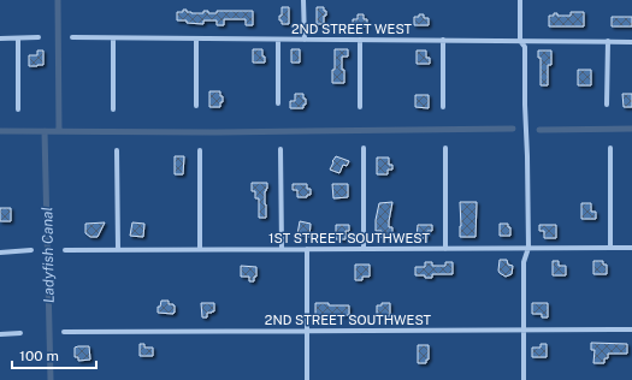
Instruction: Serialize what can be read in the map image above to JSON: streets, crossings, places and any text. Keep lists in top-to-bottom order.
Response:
{
  "streets": {
    "street": ["2ND STREET WEST", "1ST STREET SOUTHWEST", "2ND STREET SOUTHWEST"]
  },
  "water": ["Ladyfish Canal"],
  "scale_bar": "100 m"
}
